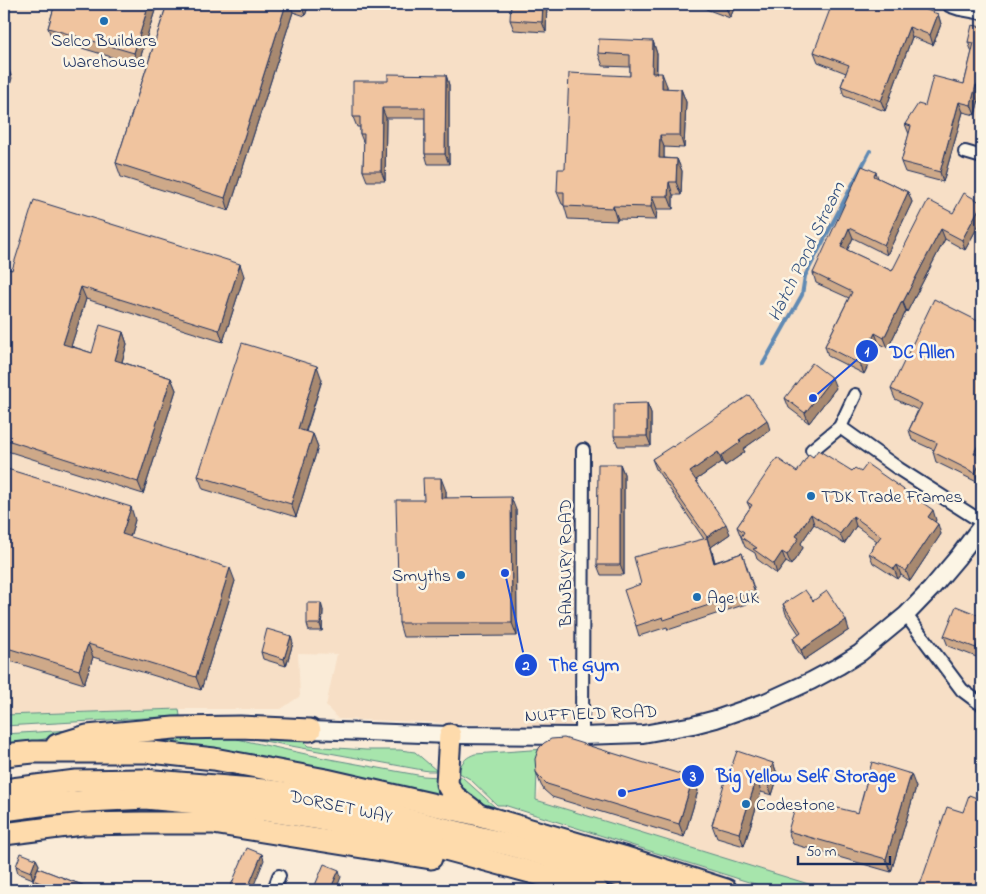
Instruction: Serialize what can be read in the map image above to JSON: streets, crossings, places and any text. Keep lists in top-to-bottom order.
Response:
{
  "streets": {
    "highway": ["DORSET WAY"],
    "street": ["BANBURY ROAD", "NUFFIELD ROAD"]
  },
  "crossings": [
    ["BANBURY ROAD", "NUFFIELD ROAD"]
  ],
  "water": ["Hatch Pond Stream"],
  "places": [
    "Selco Builders Warehouse",
    "DC Allen",
    "TDK Trade Frames",
    "The Gym",
    "Smyths",
    "Age UK",
    "Big Yellow Self Storage",
    "Codestone"
  ],
  "scale_bar": "50 m"
}
